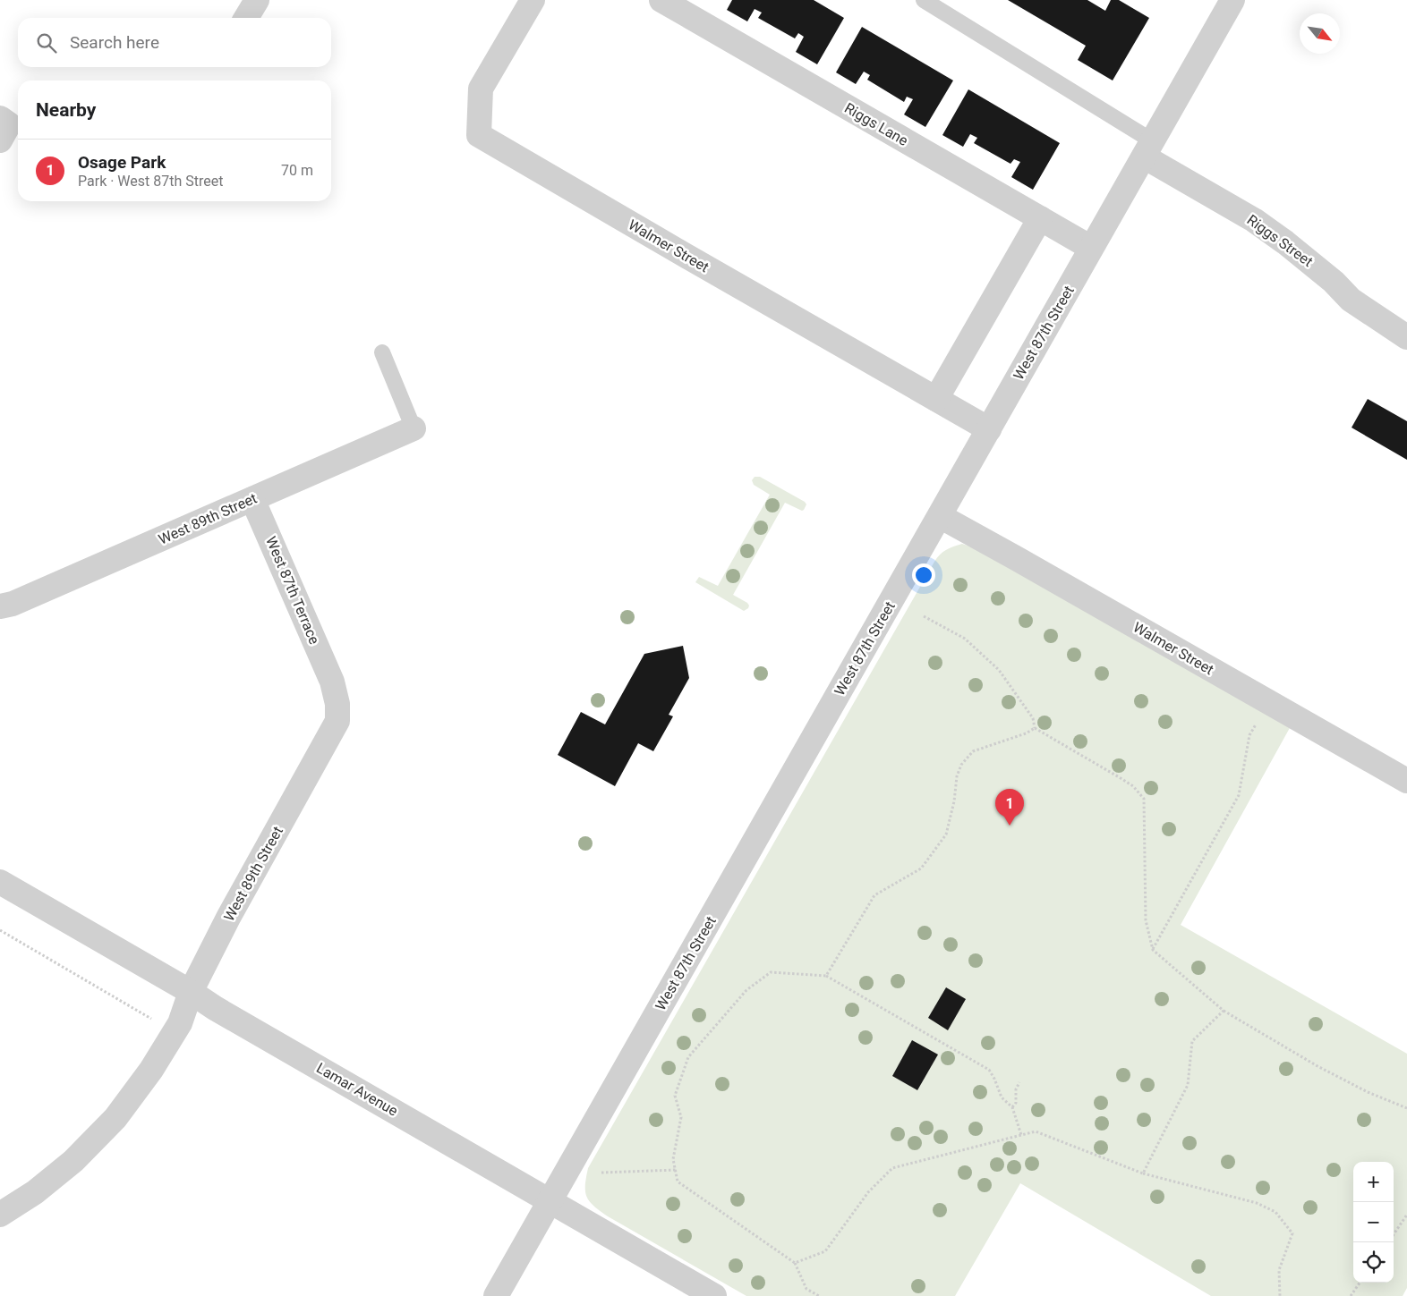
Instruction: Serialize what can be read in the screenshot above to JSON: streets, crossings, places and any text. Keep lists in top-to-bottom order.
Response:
{
  "streets": {
    "street": [
      "Riggs Lane",
      "Riggs Street",
      "Walmer Street",
      "West 87th Street",
      "West 89th Street",
      "West 87th Terrace",
      "Lamar Avenue"
    ]
  },
  "crossings": [
    ["Riggs Lane", "West 87th Street"],
    ["Riggs Street", "West 87th Street"],
    ["Walmer Street", "West 87th Street"],
    ["West 87th Street", "Lamar Avenue"],
    ["West 89th Street", "West 87th Terrace"],
    ["West 89th Street", "Lamar Avenue"]
  ],
  "north": "bottom right",
  "page": {
    "search": "Search here",
    "heading": "Nearby",
    "list": [
      {
        "mark": "1",
        "name": "Osage Park",
        "note": "Park · West 87th Street",
        "value": "70 m"
      }
    ],
    "pins": "1",
    "map_buttons": ["+", "−"]
  }
}
